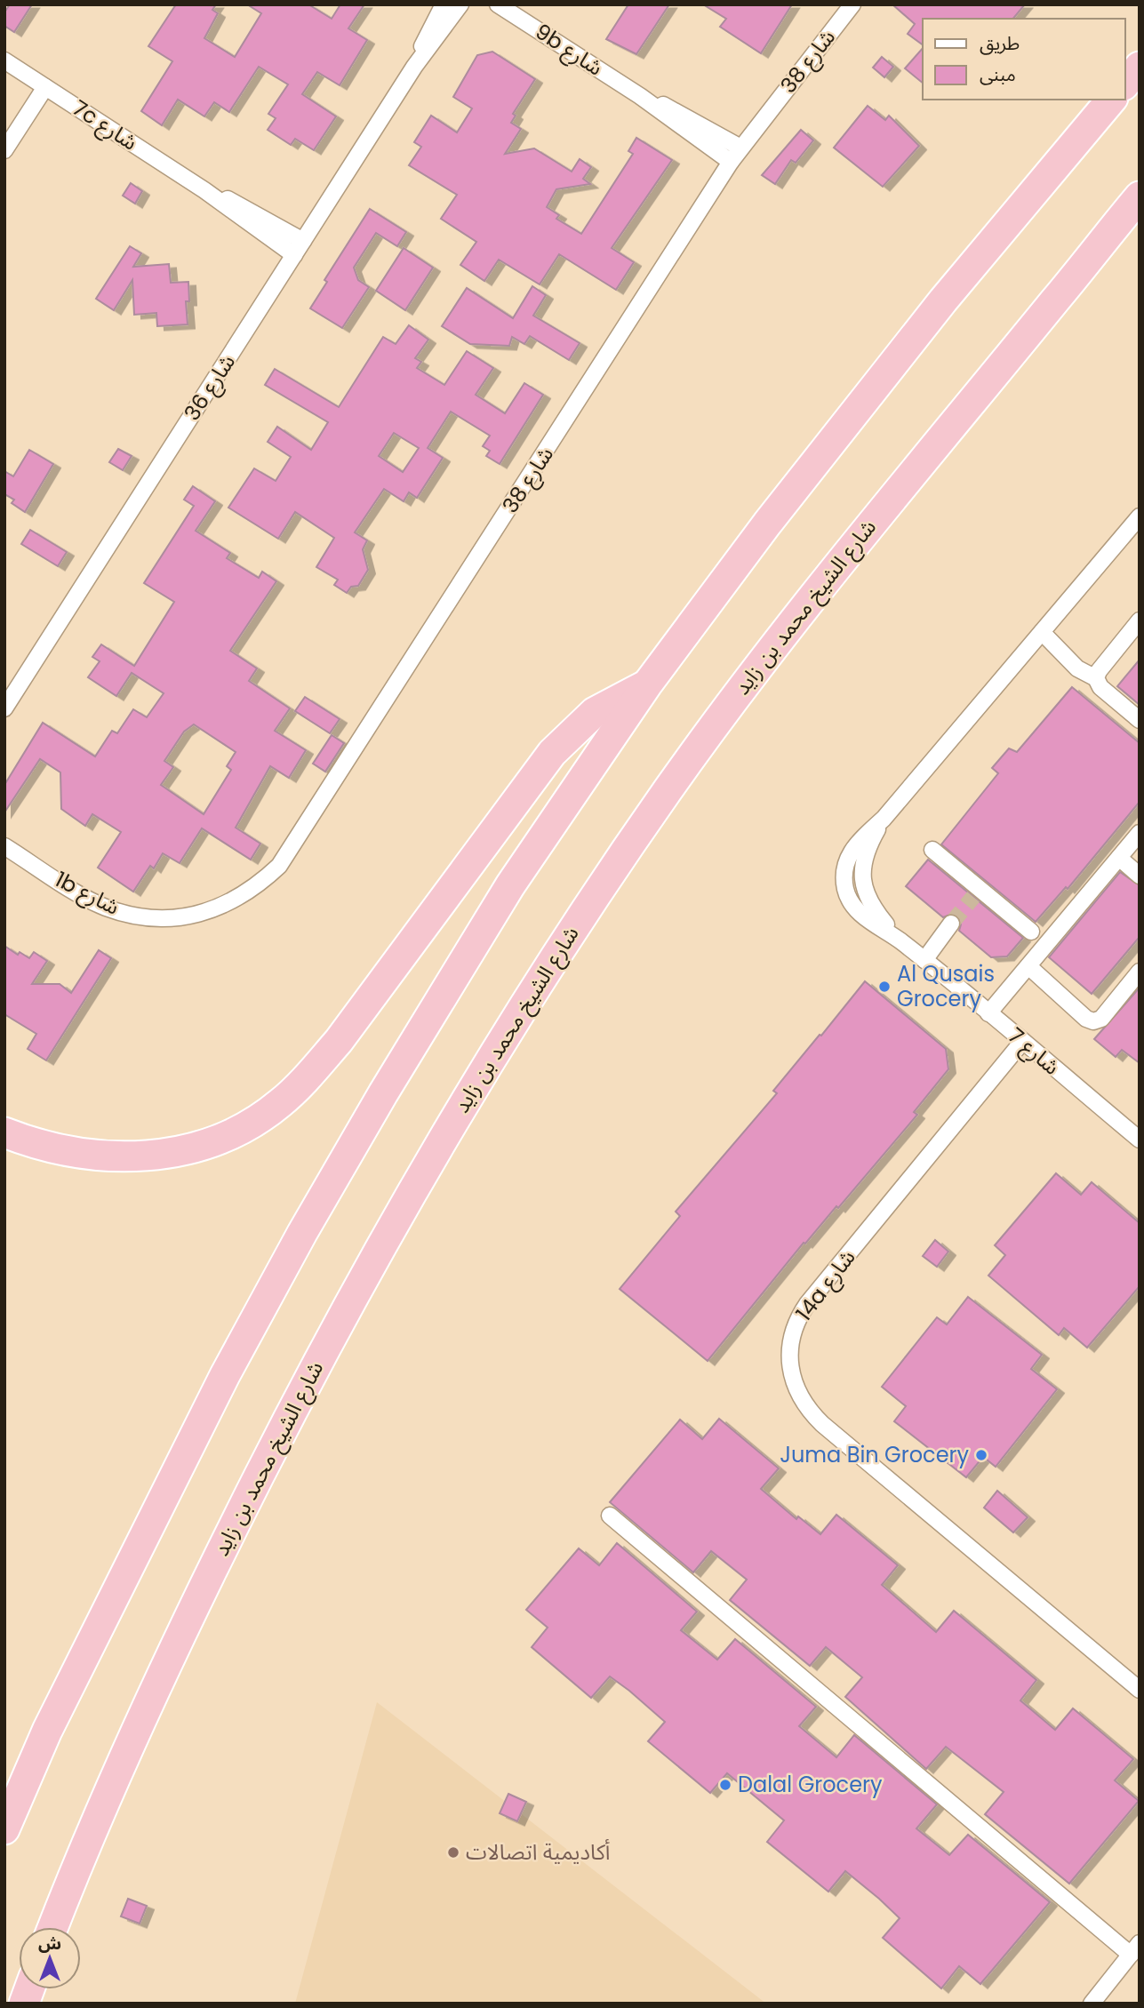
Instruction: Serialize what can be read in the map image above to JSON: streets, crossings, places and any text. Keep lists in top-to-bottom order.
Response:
{
  "streets": {
    "highway": ["شارع الشيخ محمد بن زايد"],
    "street": [
      "9b شارع",
      "شارع 38",
      "7c شارع",
      "شارع 36",
      "1b شارع",
      "شارع 7",
      "14a شارع"
    ]
  },
  "crossings": [
    ["9b شارع", "شارع 38"],
    ["شارع 38", "1b شارع"],
    ["7c شارع", "شارع 36"],
    ["شارع 7", "14a شارع"]
  ],
  "places": [
    "Al Qusais Grocery",
    "Juma Bin Grocery",
    "Dalal Grocery",
    "أكاديمية اتصالات"
  ],
  "legend": ["طريق", "مبنى"],
  "north": "top"
}
